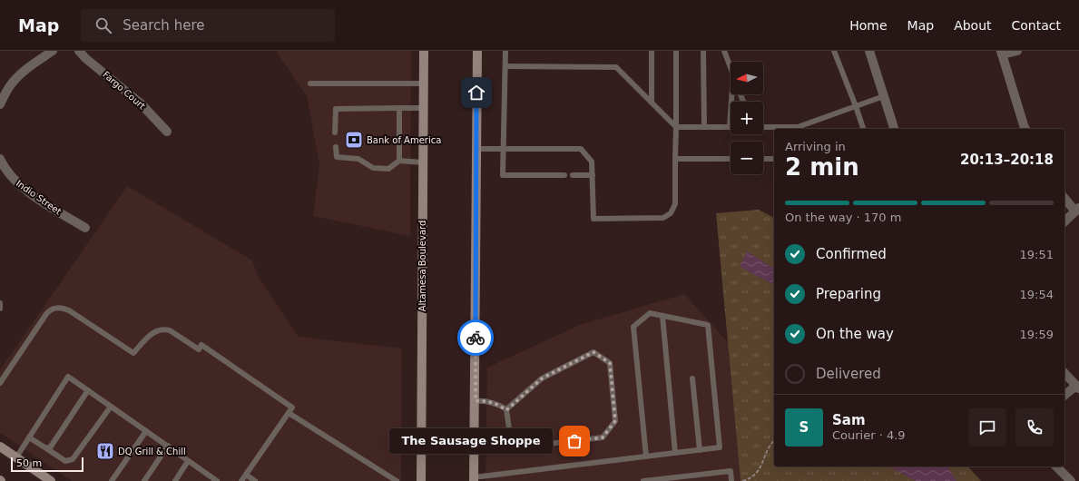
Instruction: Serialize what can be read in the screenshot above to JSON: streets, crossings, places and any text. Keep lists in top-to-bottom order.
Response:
{
  "streets": {
    "main road": ["Altamesa Boulevard"],
    "street": ["Fargo Court", "Indio Street"]
  },
  "places": {
    "bank": ["Bank of America"],
    "other": ["The Sausage Shoppe"],
    "restaurant": ["DQ Grill & Chill"]
  },
  "scale_bar": "50 m",
  "north": "left",
  "page": {
    "header": "Map",
    "search": "Search here",
    "nav": [
      "Home",
      "Map",
      "About",
      "Contact"
    ],
    "map_buttons": ["+", "−"],
    "heading": ["2 min", "Arriving in", "20:13–20:18"],
    "panel": ["Sam", "Courier · 4.9"],
    "bar": "On the way · 170 m",
    "list": [
      ["Confirmed", "19:51"],
      ["Preparing", "19:54"],
      ["On the way", "19:59"],
      "Delivered"
    ],
    "round": "S",
    "bubble": "The Sausage Shoppe",
    "scale": "50 m"
  }
}
